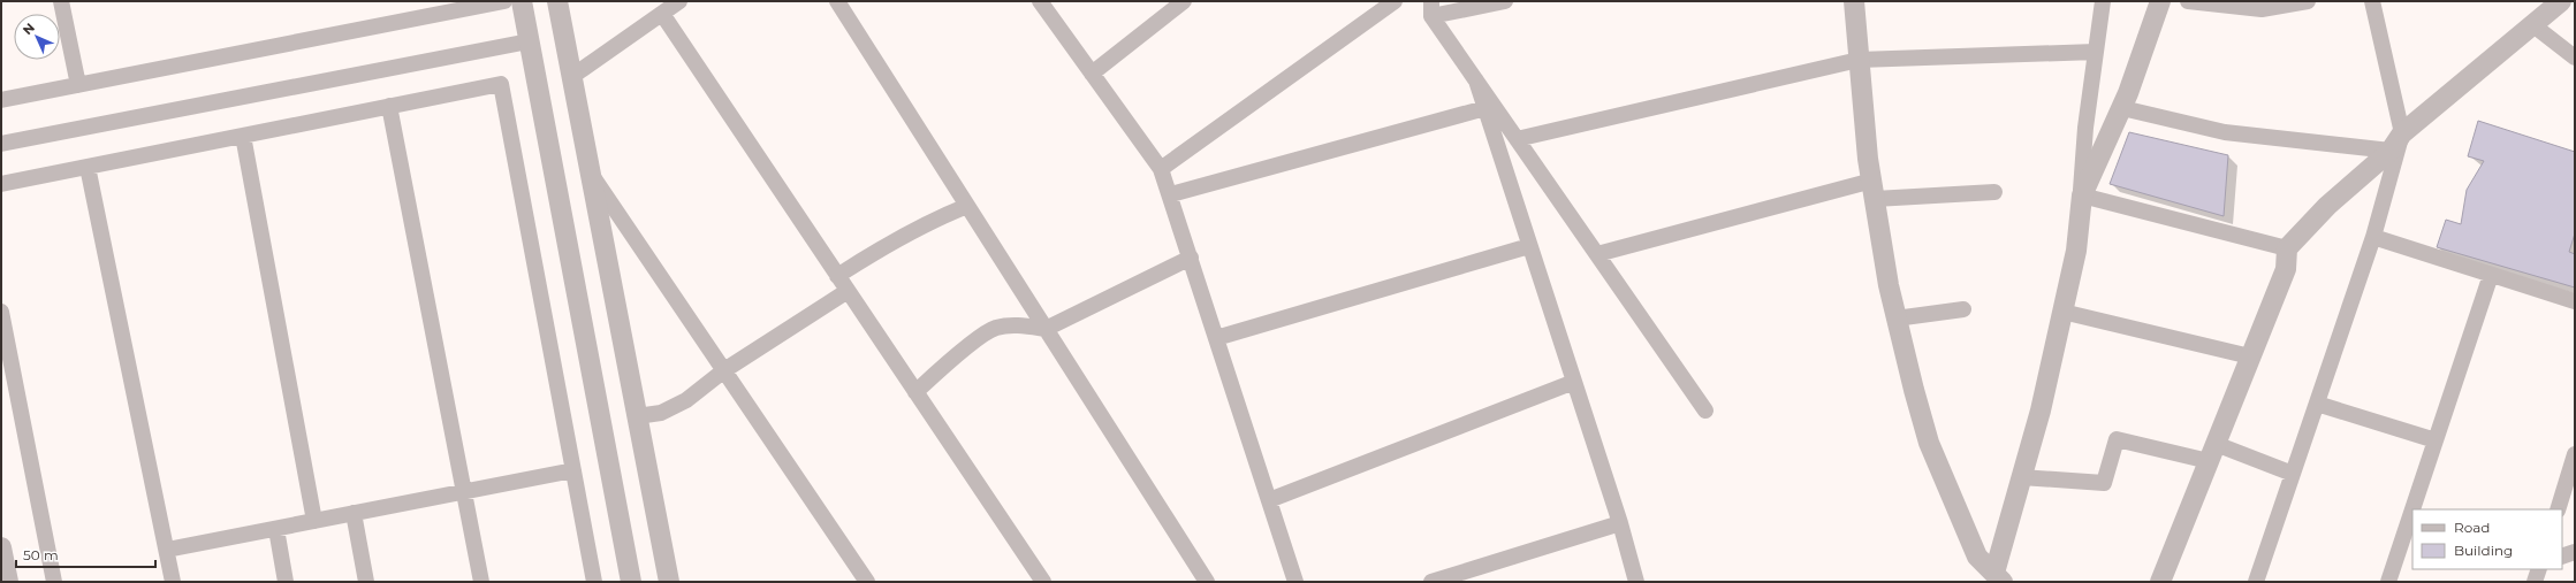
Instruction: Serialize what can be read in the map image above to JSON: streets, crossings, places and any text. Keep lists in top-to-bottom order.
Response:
{
  "legend": ["Road", "Building"],
  "scale_bar": "50 m",
  "north": "top left"
}
